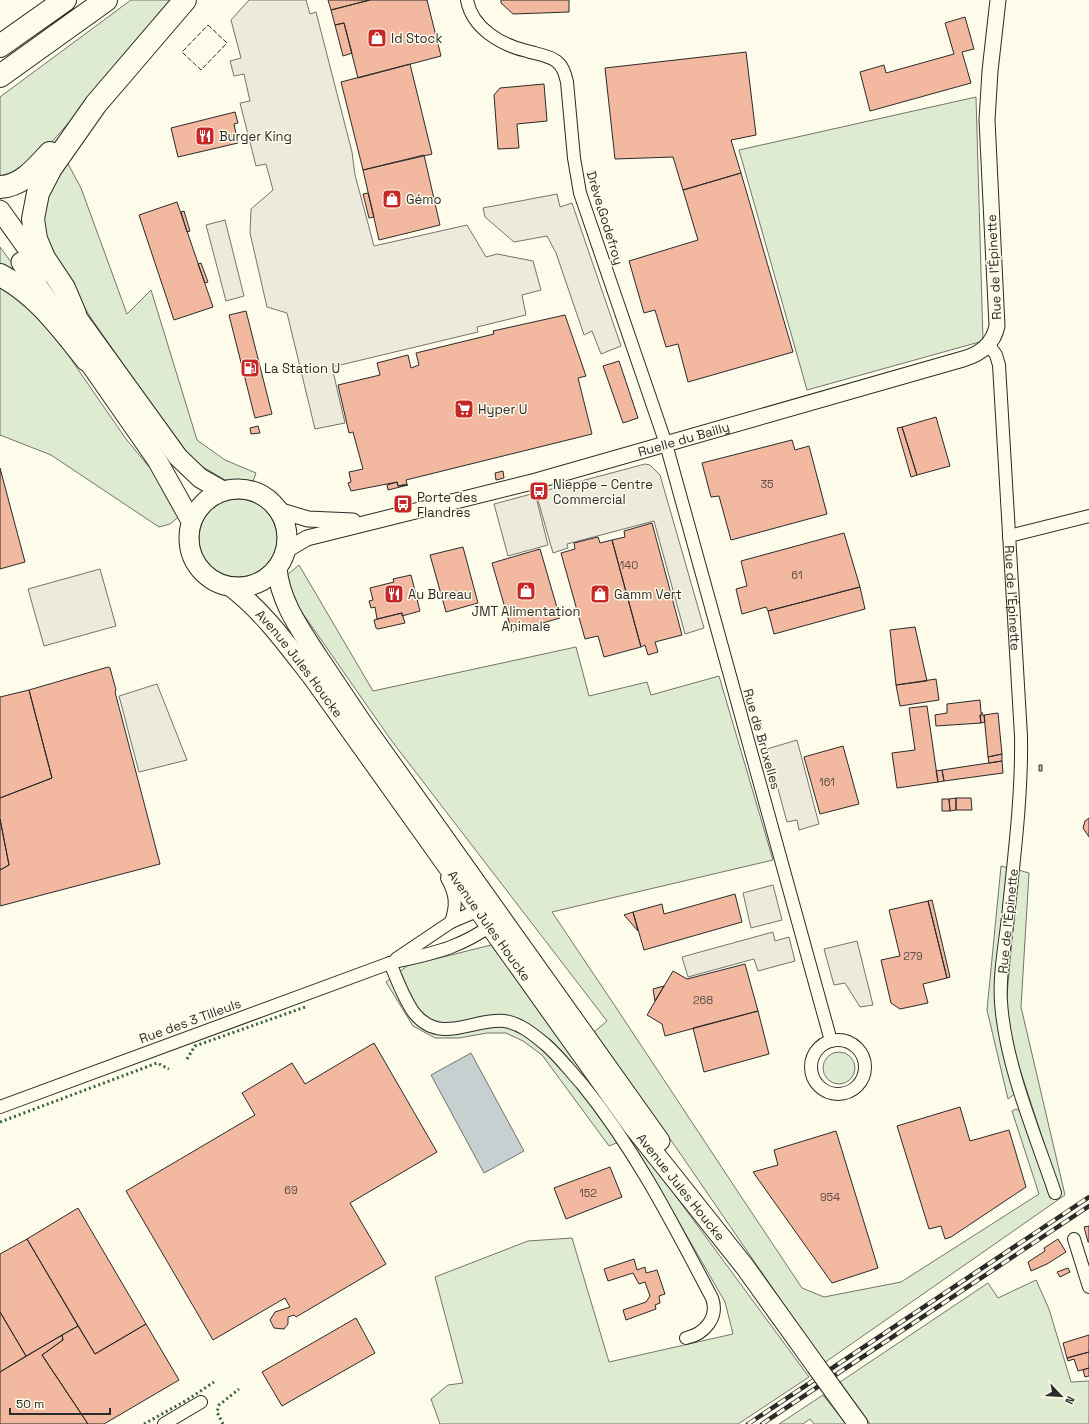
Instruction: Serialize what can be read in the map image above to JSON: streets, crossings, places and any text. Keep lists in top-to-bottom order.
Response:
{
  "streets": {
    "main road": ["Avenue Jules Houcke"],
    "street": [
      "Drève Godefroy",
      "Rue de l'Épinette",
      "Ruelle du Bailly",
      "Rue de Bruxelles",
      "Rue des 3 Tilleuls"
    ]
  },
  "crossings": [
    ["Drève Godefroy", "Ruelle du Bailly"],
    ["Drève Godefroy", "Rue de Bruxelles"],
    ["Rue de l'Épinette", "Ruelle du Bailly"],
    ["Ruelle du Bailly", "Avenue Jules Houcke"],
    ["Ruelle du Bailly", "Rue de Bruxelles"],
    ["Avenue Jules Houcke", "Rue des 3 Tilleuls"]
  ],
  "places": {
    "shop": [
      "Id Stock",
      "Gémo",
      "JMT Alimentation Animale",
      "Gamm Vert"
    ],
    "restaurant": ["Burger King", "Au Bureau"],
    "fuel station": ["La Station U"],
    "supermarket": ["Hyper U"],
    "bus stop": ["Nieppe – Centre Commercial", "Porte des Flandres"]
  },
  "house_numbers": [
    "35",
    "140",
    "61",
    "161",
    "279",
    "268",
    "69",
    "152",
    "954"
  ],
  "scale_bar": "50 m",
  "north": "bottom right"
}
